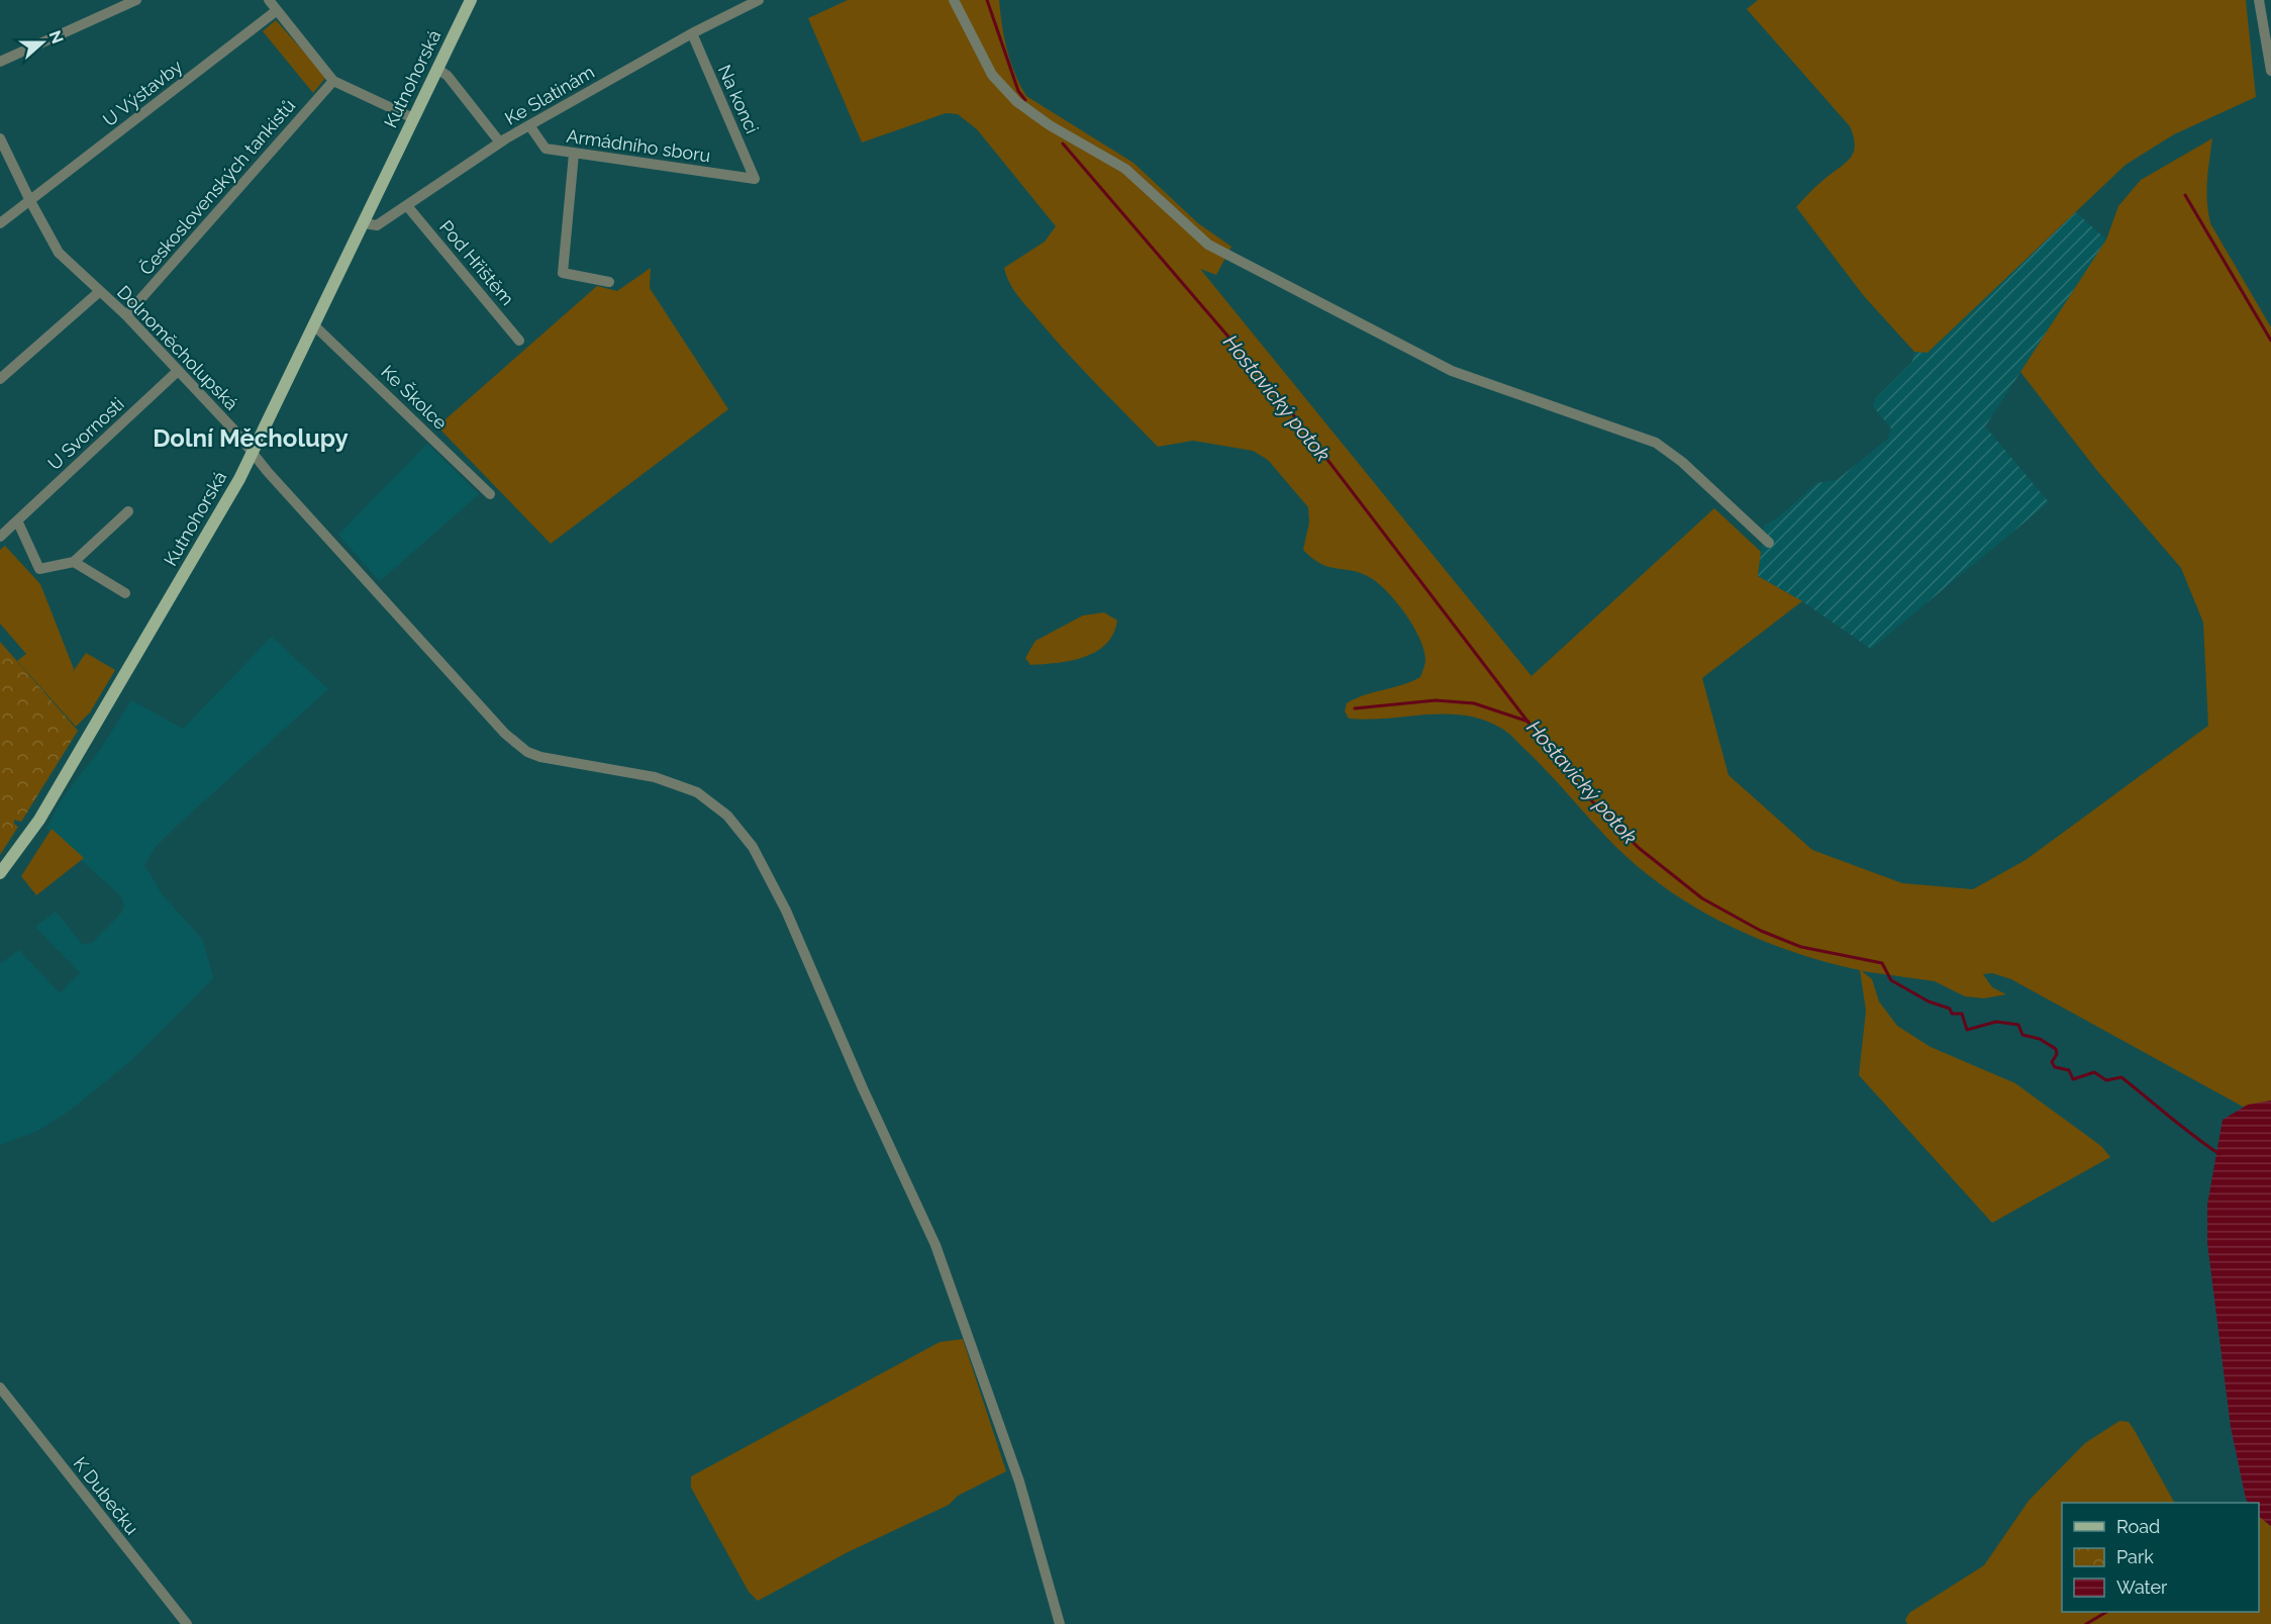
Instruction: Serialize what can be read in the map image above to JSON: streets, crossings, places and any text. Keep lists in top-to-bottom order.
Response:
{
  "streets": {
    "main road": ["Kutnohorská"],
    "street": [
      "U Výstavby",
      "Ke Slatinám",
      "Na konci",
      "Armádního sboru",
      "Československých tankistů",
      "Pod Hřištěm",
      "Dolnoměcholupská",
      "Ke Školce",
      "U Svornosti",
      "K Dubečku"
    ]
  },
  "crossings": [
    ["Kutnohorská", "Ke Slatinám"],
    ["Kutnohorská", "Dolnoměcholupská"],
    ["Kutnohorská", "Ke Školce"],
    ["U Výstavby", "Dolnoměcholupská"],
    ["Ke Slatinám", "Na konci"],
    ["Ke Slatinám", "Armádního sboru"],
    ["Ke Slatinám", "Pod Hřištěm"],
    ["Na konci", "Armádního sboru"],
    ["Československých tankistů", "Dolnoměcholupská"],
    ["Dolnoměcholupská", "U Svornosti"]
  ],
  "districts": ["Dolní Měcholupy"],
  "water": ["Hostavický potok"],
  "legend": ["Road", "Park", "Water"],
  "north": "right"
}
